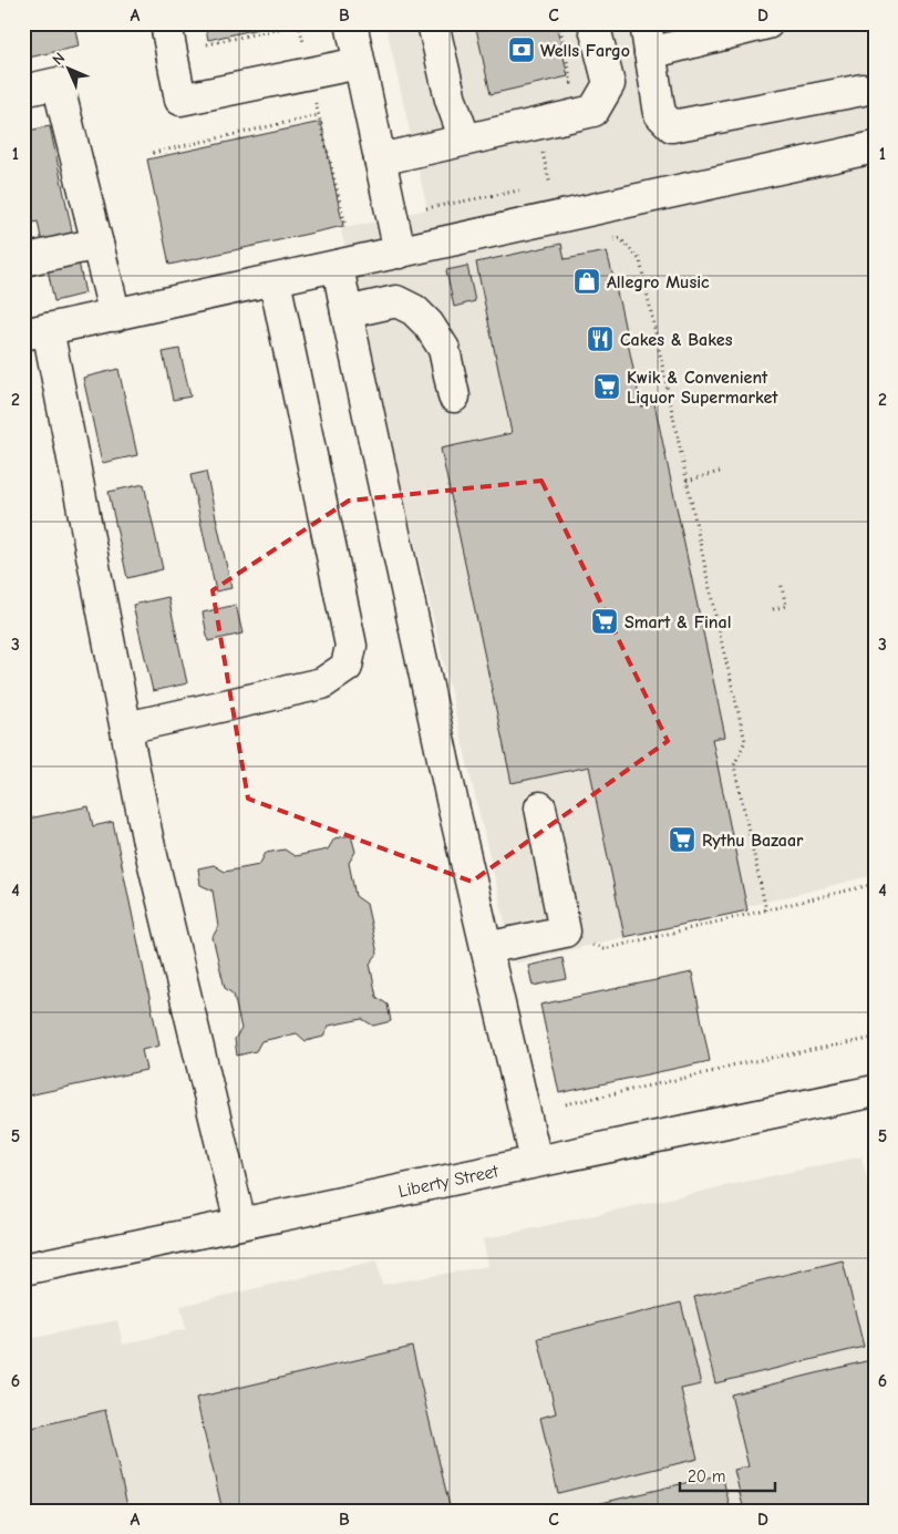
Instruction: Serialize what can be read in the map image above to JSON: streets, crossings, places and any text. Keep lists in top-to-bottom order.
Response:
{
  "streets": {
    "street": ["Liberty Street"]
  },
  "places": {
    "bank": ["Wells Fargo"],
    "shop": ["Allegro Music"],
    "restaurant": ["Cakes & Bakes"],
    "supermarket": ["Kwik & Convenient Liquor Supermarket", "Smart & Final", "Rythu Bazaar"]
  },
  "scale_bar": "20 m",
  "north": "top left",
  "grid": {
    "columns": [
      "A",
      "B",
      "C",
      "D"
    ],
    "rows": [
      "1",
      "2",
      "3",
      "4",
      "5",
      "6"
    ]
  }
}
